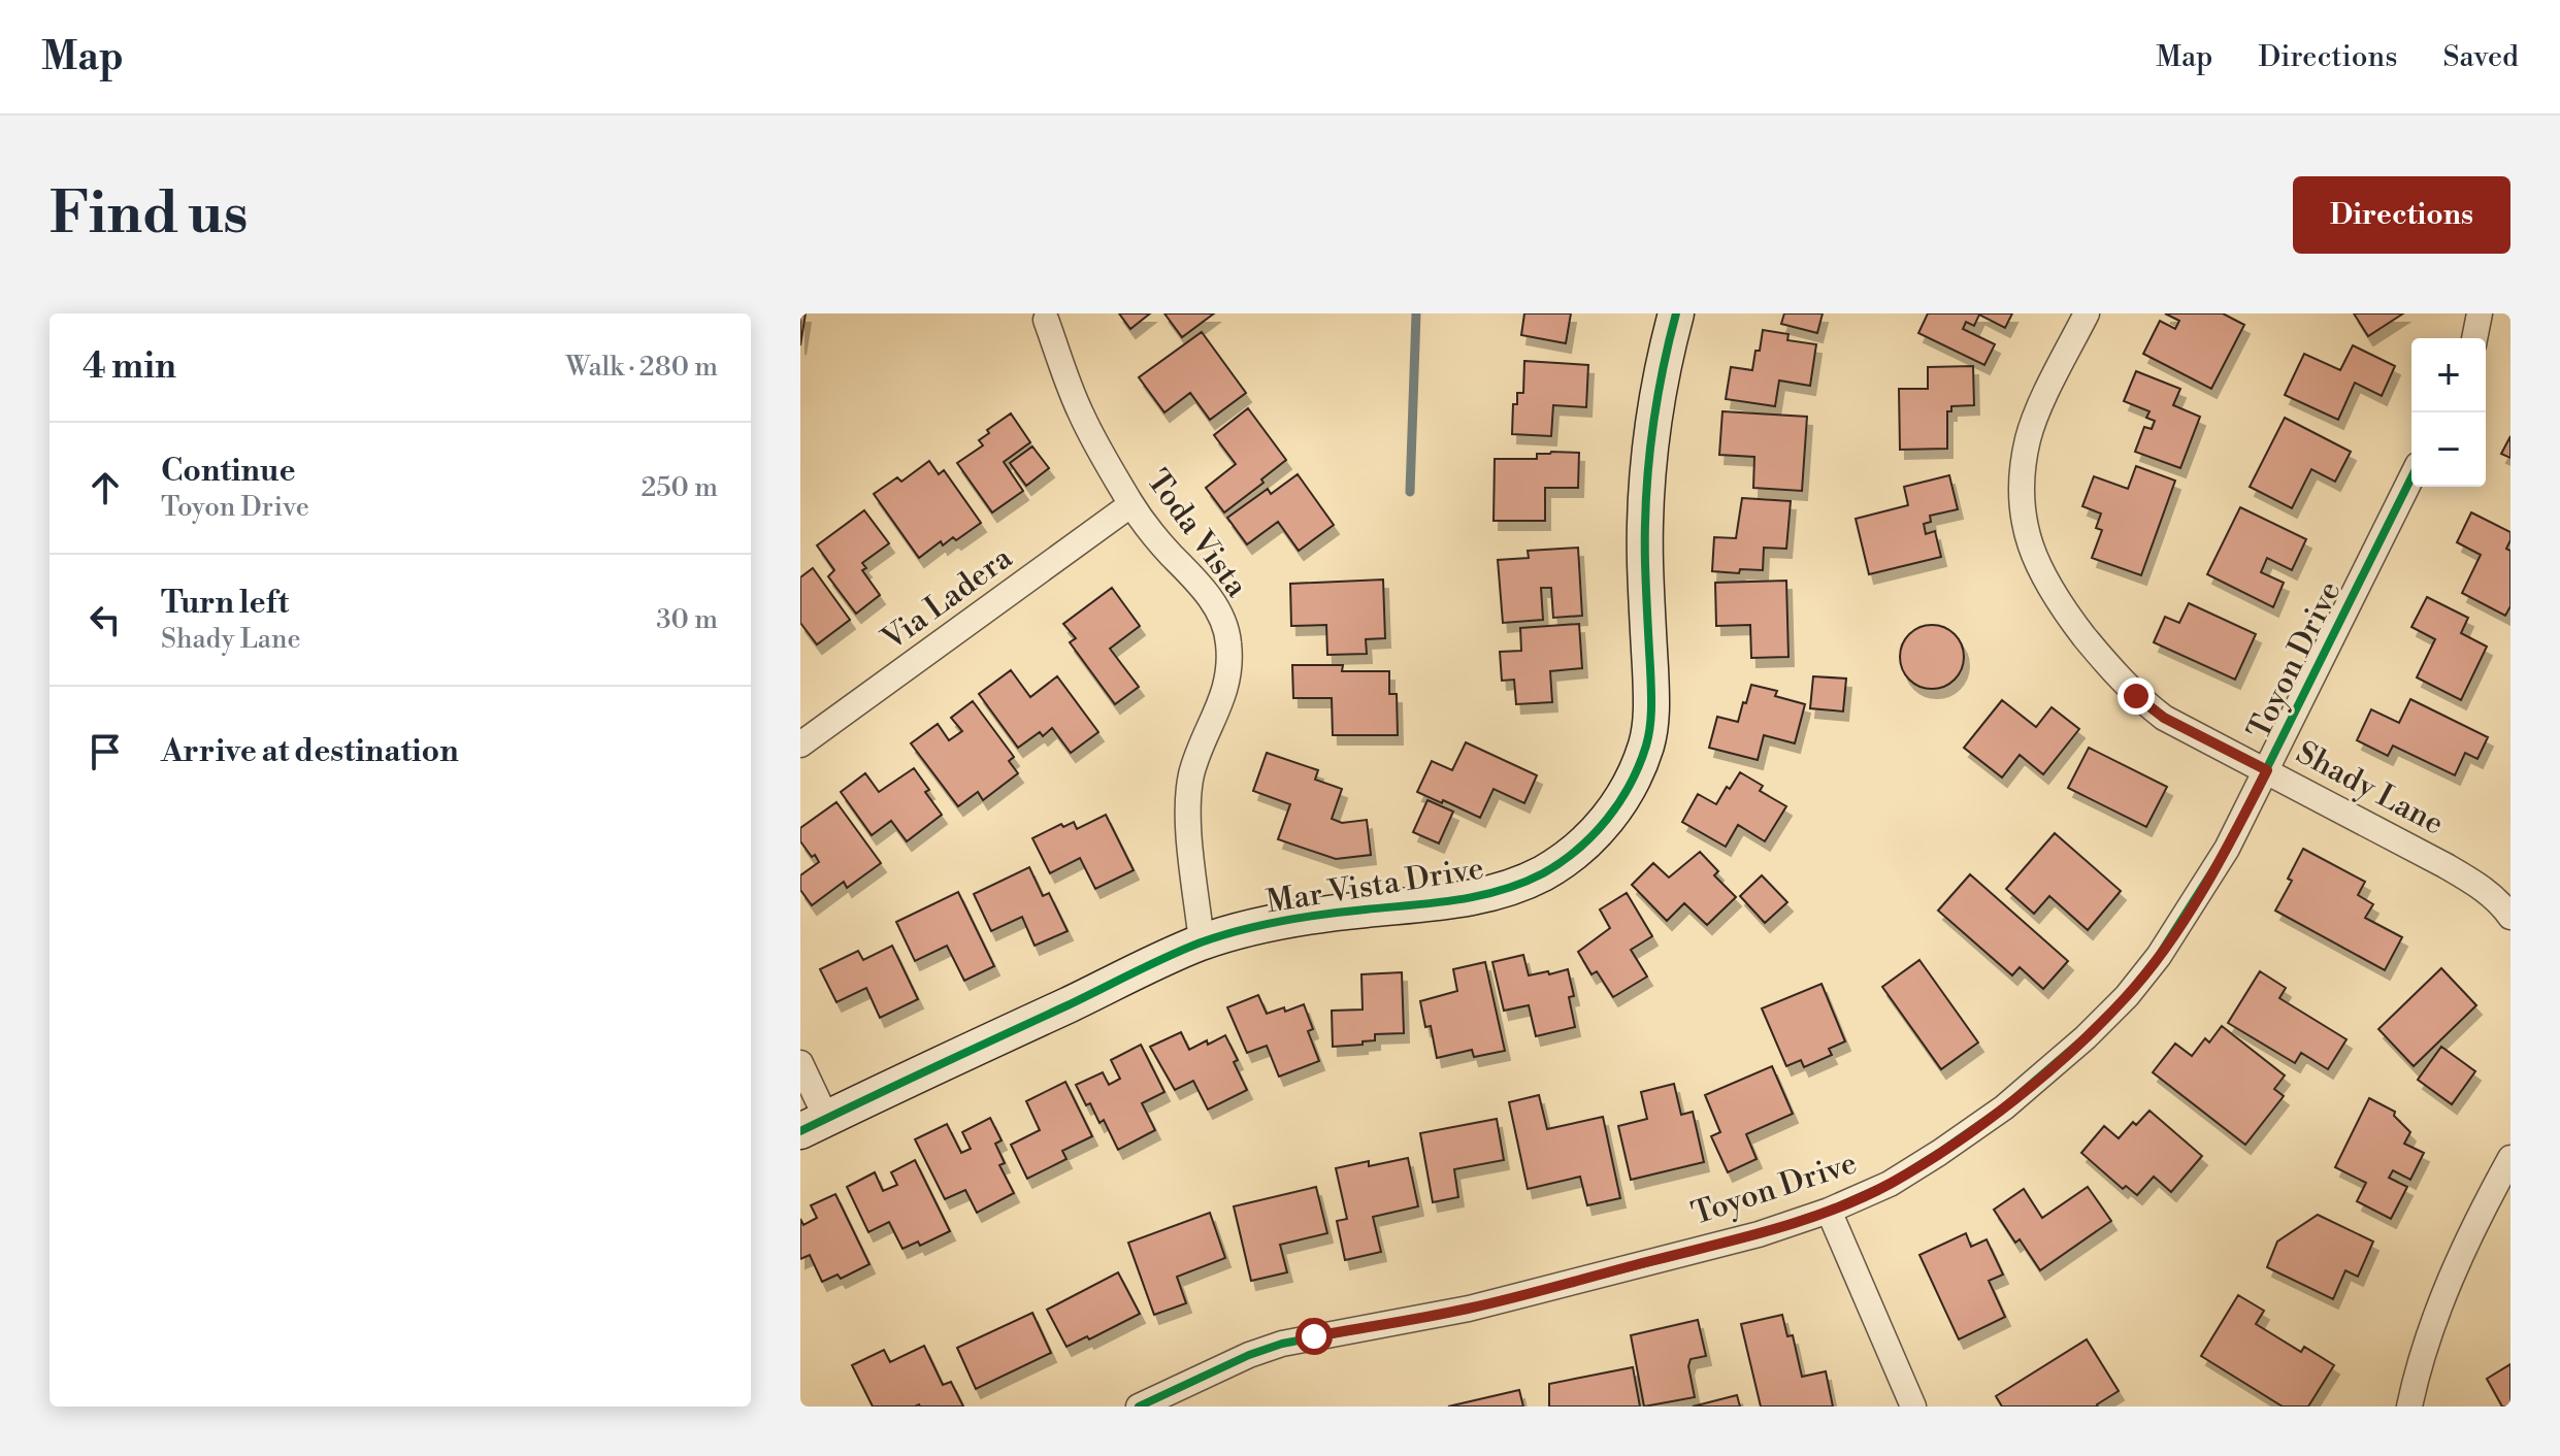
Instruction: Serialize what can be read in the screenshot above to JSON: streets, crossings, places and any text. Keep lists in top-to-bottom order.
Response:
{
  "streets": {
    "street": [
      "Toda Vista",
      "Via Ladera",
      "Toyon Drive",
      "Shady Lane",
      "Mar Vista Drive"
    ]
  },
  "crossings": [
    ["Toda Vista", "Via Ladera"],
    ["Toda Vista", "Mar Vista Drive"],
    ["Toyon Drive", "Shady Lane"]
  ],
  "page": {
    "header": "Map",
    "nav": ["Map", "Directions", "Saved"],
    "buttons": "Directions",
    "title": "Find us",
    "heading": ["4 min", "Walk · 280 m"],
    "map_buttons": ["+", "−"],
    "list": [
      ["Continue", "Toyon Drive", "250 m"],
      ["Turn left", "Shady Lane", "30 m"],
      "Arrive at destination"
    ]
  }
}
